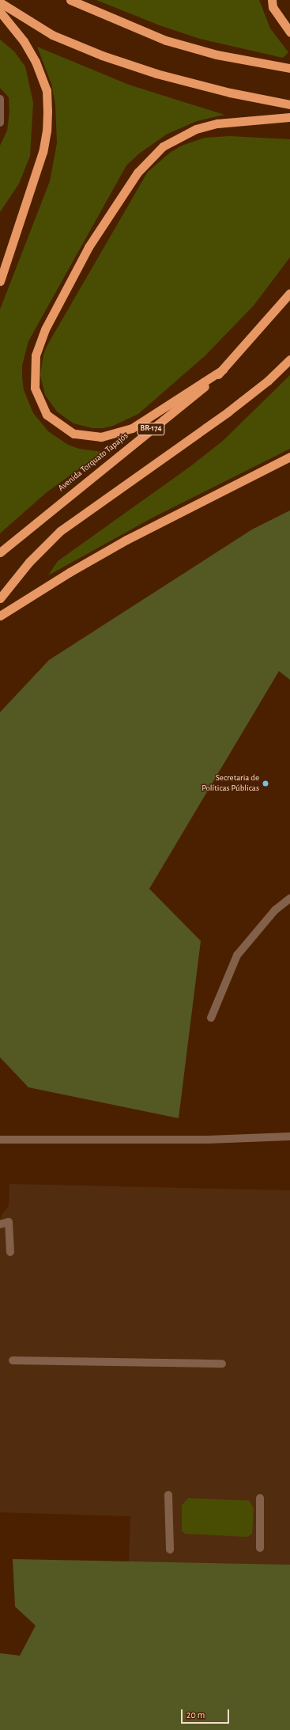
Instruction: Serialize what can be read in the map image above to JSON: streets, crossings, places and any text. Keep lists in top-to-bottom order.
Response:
{
  "streets": {
    "highway": ["BR-174", "Avenida Torquato Tapajós"]
  },
  "places": ["Secretaria de Políticas Públicas"],
  "scale_bar": "20 m"
}
